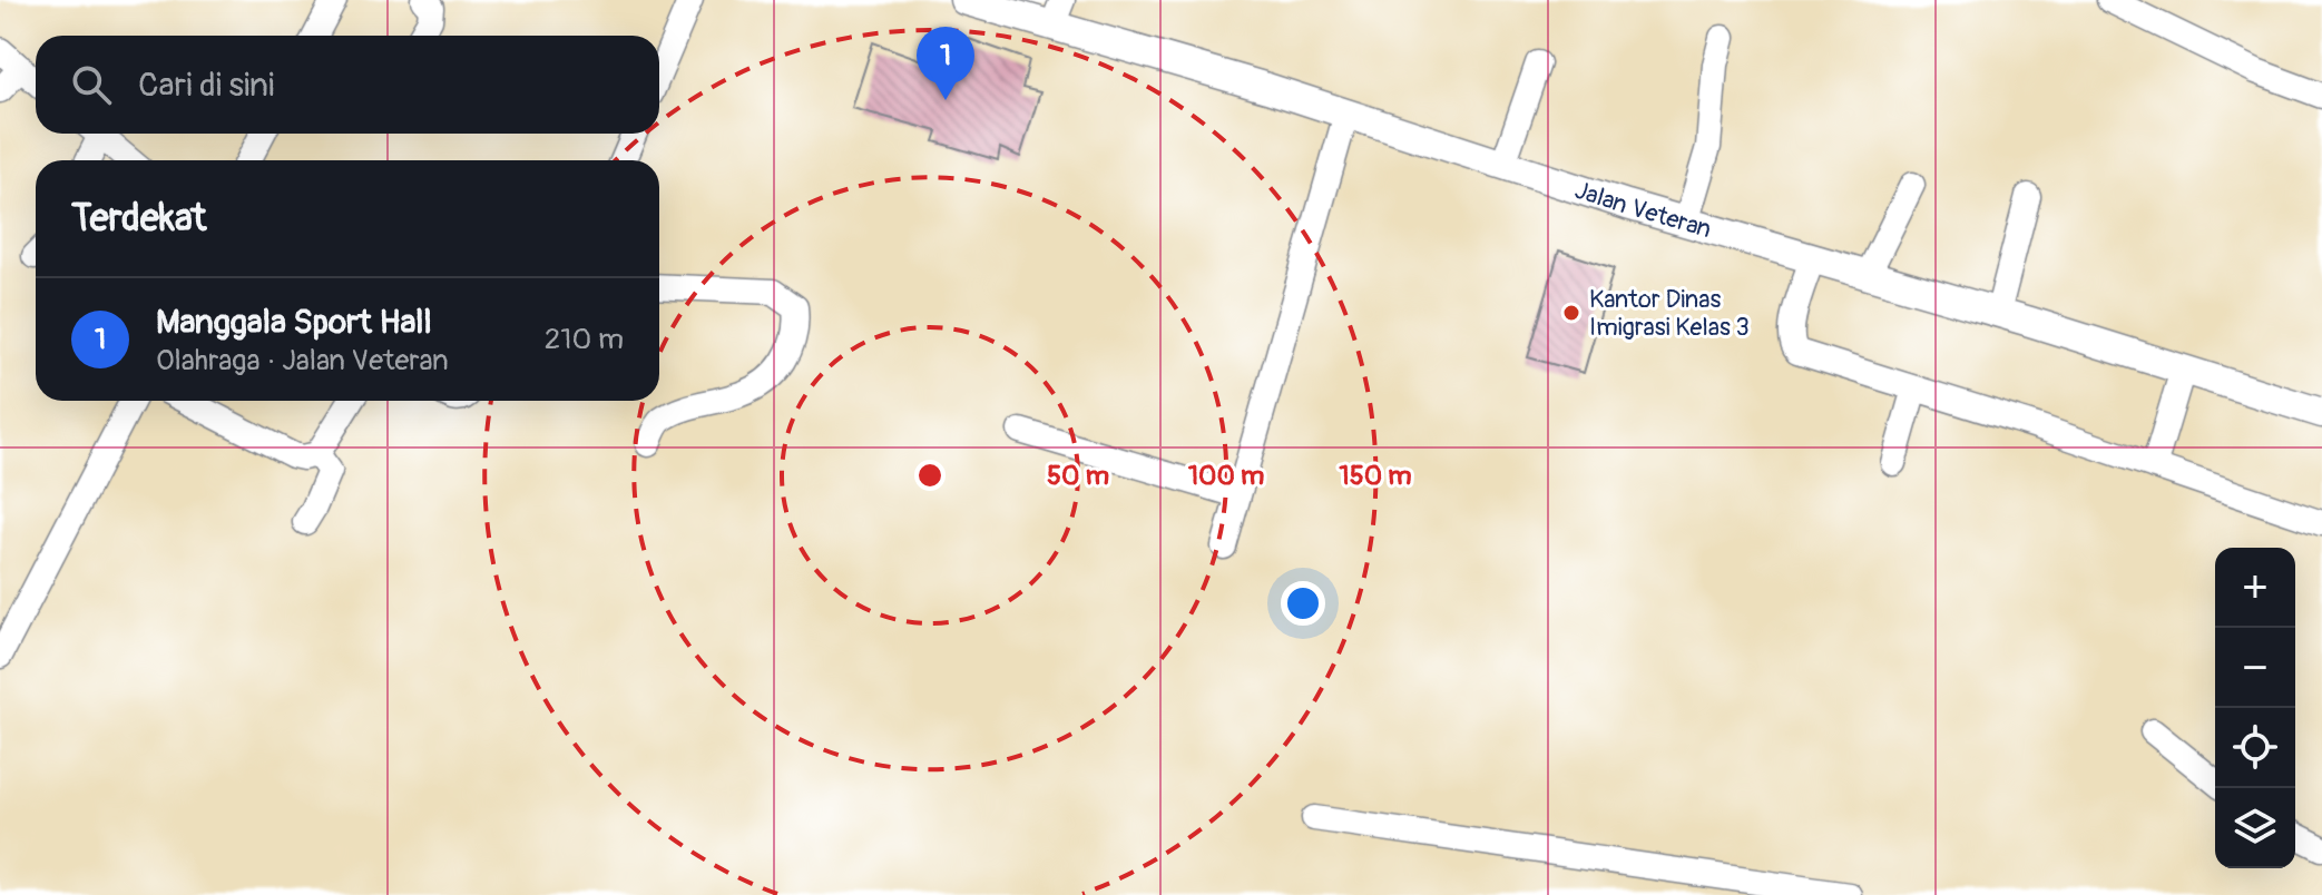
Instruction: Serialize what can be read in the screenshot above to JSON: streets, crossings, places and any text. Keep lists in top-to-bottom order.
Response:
{
  "streets": {
    "street": ["Jalan Veteran"]
  },
  "places": ["Kantor Dinas Imigrasi Kelas 3"],
  "page": {
    "pins": "1",
    "search": "Cari di sini",
    "heading": "Terdekat",
    "list": [
      {
        "mark": "1",
        "name": "Manggala Sport Hall",
        "note": "Olahraga · Jalan Veteran",
        "value": "210 m"
      }
    ],
    "map_buttons": ["+", "−"]
  },
  "rings": ["50 m", "100 m", "150 m"]
}
